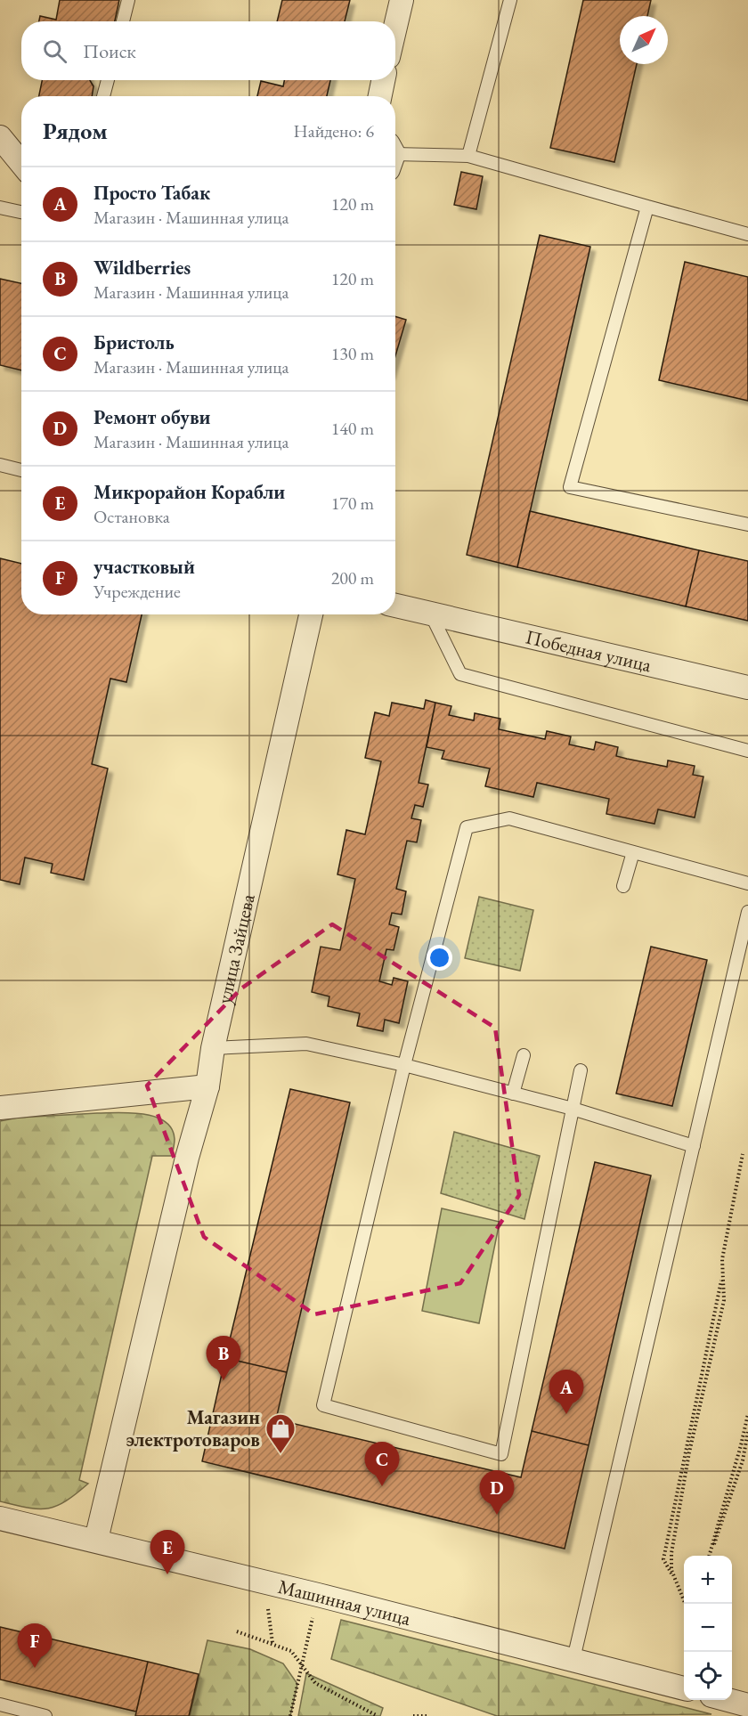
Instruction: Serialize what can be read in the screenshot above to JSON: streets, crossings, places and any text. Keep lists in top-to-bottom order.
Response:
{
  "streets": {
    "street": ["Победная улица", "улица Зайцева", "Машинная улица"]
  },
  "crossings": [
    ["улица Зайцева", "Машинная улица"]
  ],
  "places": {
    "shop": ["Магазин электротоваров"]
  },
  "north": "top right",
  "page": {
    "search": "Поиск",
    "heading": ["Рядом", "Найдено: 6"],
    "list": [
      {
        "mark": "A",
        "name": "Просто Табак",
        "note": "Магазин · Машинная улица",
        "value": "120 m"
      },
      {
        "mark": "B",
        "name": "Wildberries",
        "note": "Магазин · Машинная улица",
        "value": "120 m"
      },
      {
        "mark": "C",
        "name": "Бристоль",
        "note": "Магазин · Машинная улица",
        "value": "130 m"
      },
      {
        "mark": "D",
        "name": "Ремонт обуви",
        "note": "Магазин · Машинная улица",
        "value": "140 m"
      },
      {
        "mark": "E",
        "name": "Микрорайон Корабли",
        "note": "Остановка",
        "value": "170 m"
      },
      {
        "mark": "F",
        "name": "участковый",
        "note": "Учреждение",
        "value": "200 m"
      }
    ],
    "pins": [
      "B",
      "A",
      "C",
      "D",
      "E",
      "F"
    ],
    "map_buttons": ["+", "−"]
  }
}
